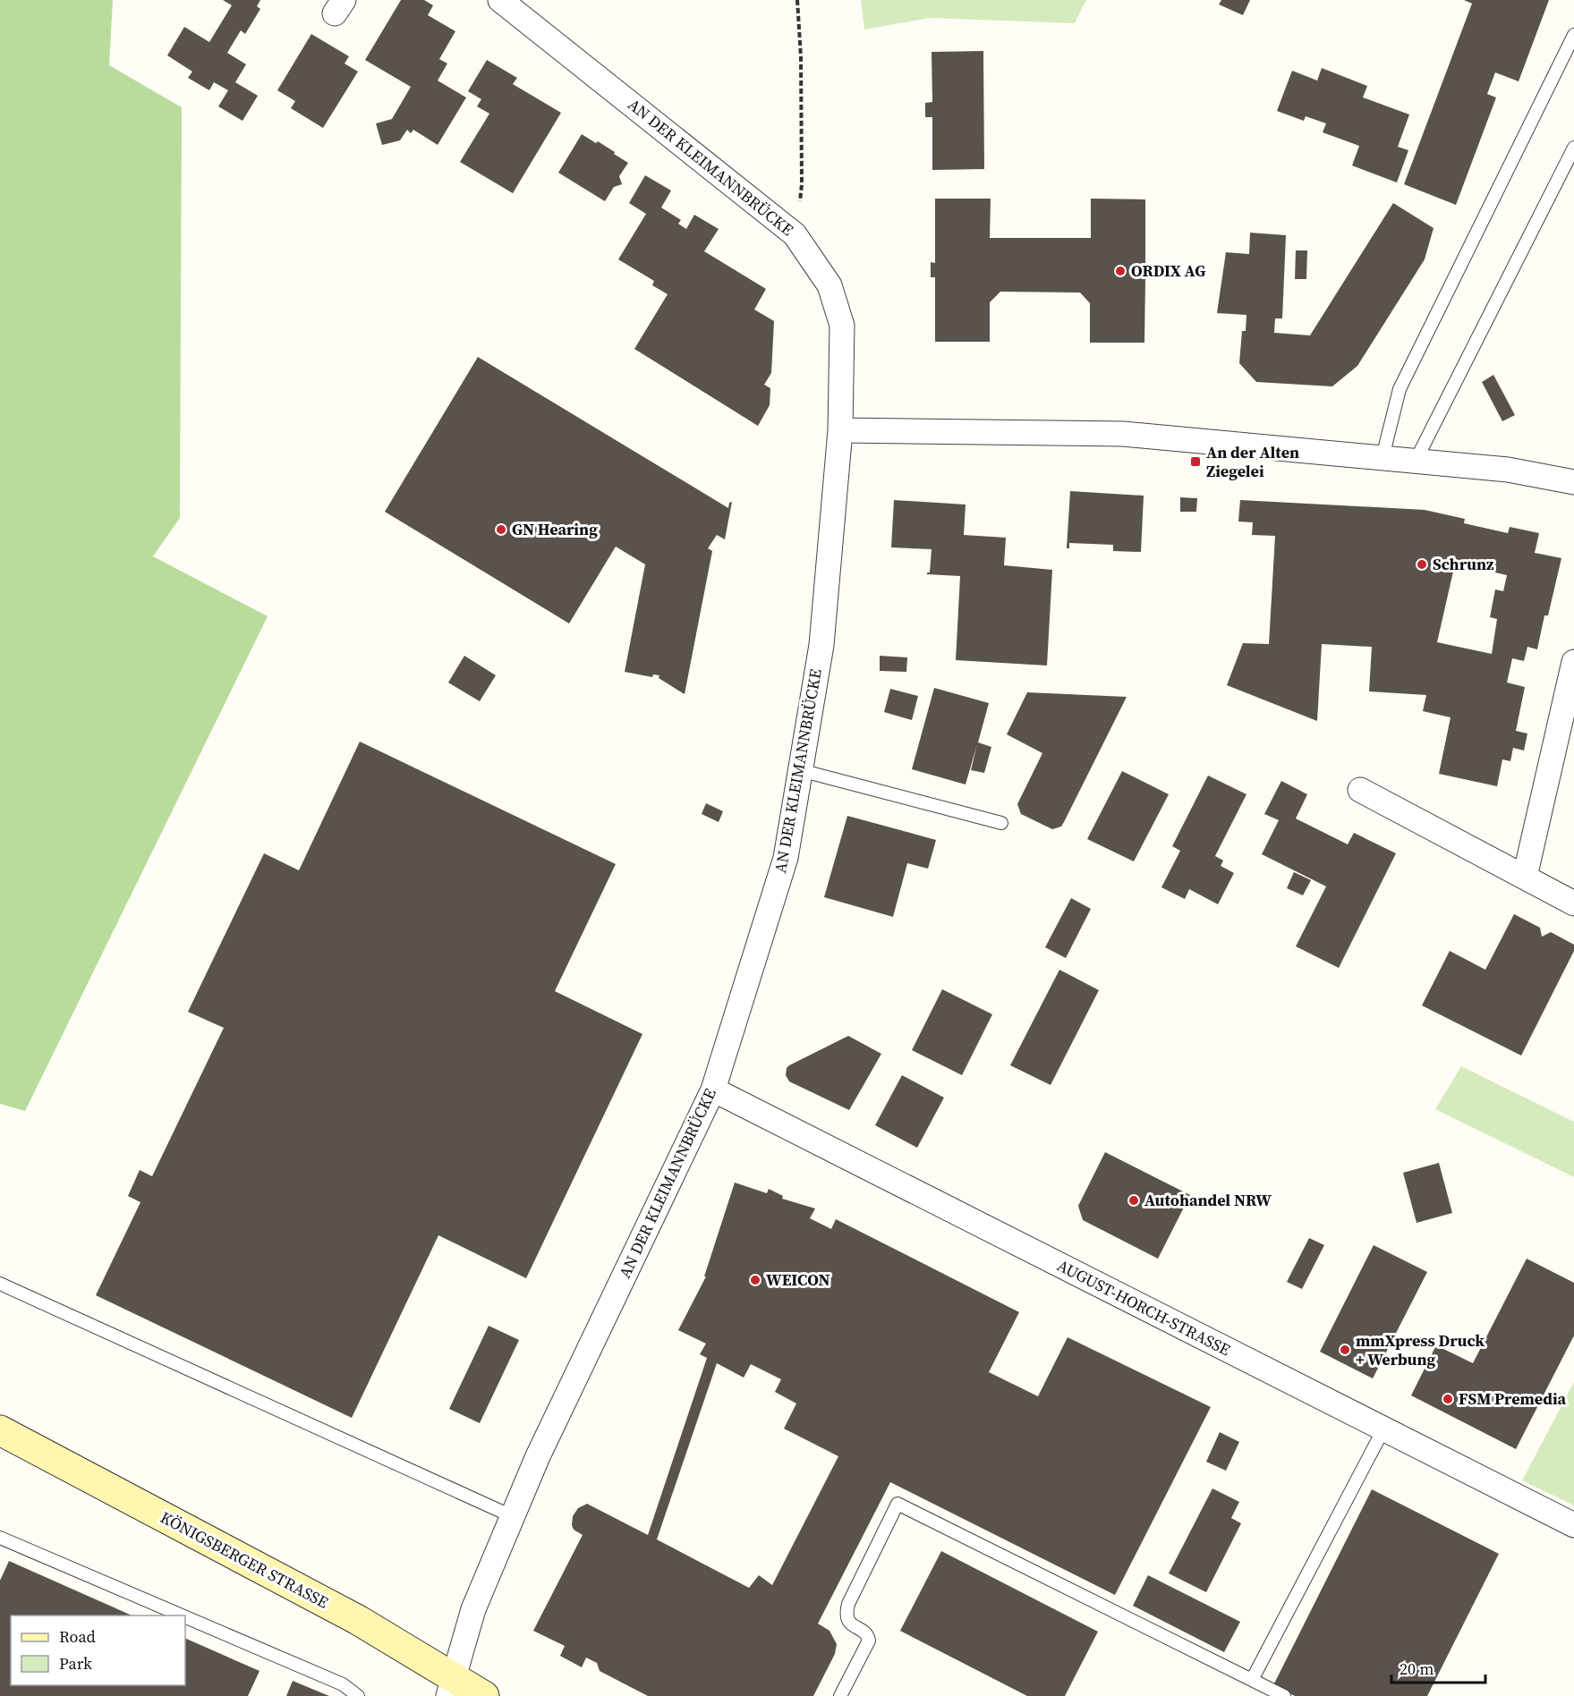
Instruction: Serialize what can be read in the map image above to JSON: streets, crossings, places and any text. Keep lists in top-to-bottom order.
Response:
{
  "streets": {
    "street": ["AN DER KLEIMANNBRÜCKE", "AUGUST-HORCH-STRASSE", "KÖNIGSBERGER STRASSE"]
  },
  "crossings": [
    ["AN DER KLEIMANNBRÜCKE", "AUGUST-HORCH-STRASSE"],
    ["AN DER KLEIMANNBRÜCKE", "KÖNIGSBERGER STRASSE"]
  ],
  "places": {
    "other": [
      "ORDIX AG",
      "GN Hearing",
      "Schrunz",
      "Autohandel NRW",
      "WEICON",
      "mmXpress Druck + Werbung",
      "FSM Premedia"
    ],
    "transit": ["An der Alten Ziegelei"]
  },
  "legend": ["Road", "Park"],
  "scale_bar": "20 m"
}
